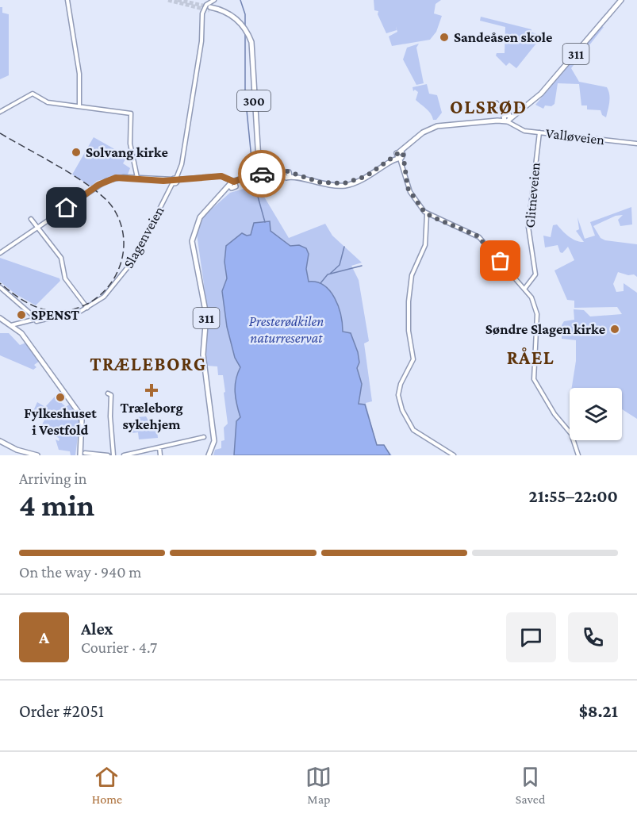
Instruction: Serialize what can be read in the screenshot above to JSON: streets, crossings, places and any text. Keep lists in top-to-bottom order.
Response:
{
  "streets": {
    "main road": [
      "311",
      "300",
      "Valløveien",
      "Glitneveien",
      "Slagenveien"
    ]
  },
  "crossings": [
    ["311", "300"],
    ["311", "Valløveien"],
    ["Valløveien", "Glitneveien"]
  ],
  "districts": ["OLSRØD", "RÅEL", "TRÆLEBORG"],
  "parks": ["Presterødkilen naturreservat"],
  "places": {
    "other": [
      "Sandeåsen skole",
      "Solvang kirke",
      "SPENST",
      "Søndre Slagen kirke",
      "Fylkeshuset i Vestfold"
    ],
    "health": ["Træleborg sykehjem"]
  },
  "page": {
    "heading": ["4 min", "Arriving in", "21:55–22:00"],
    "panel": [
      "Alex",
      "Courier · 4.7",
      "Order #2051",
      "$8.21"
    ],
    "bar": "On the way · 940 m",
    "round": "A",
    "tabs": ["Home", "Map", "Saved"]
  }
}
